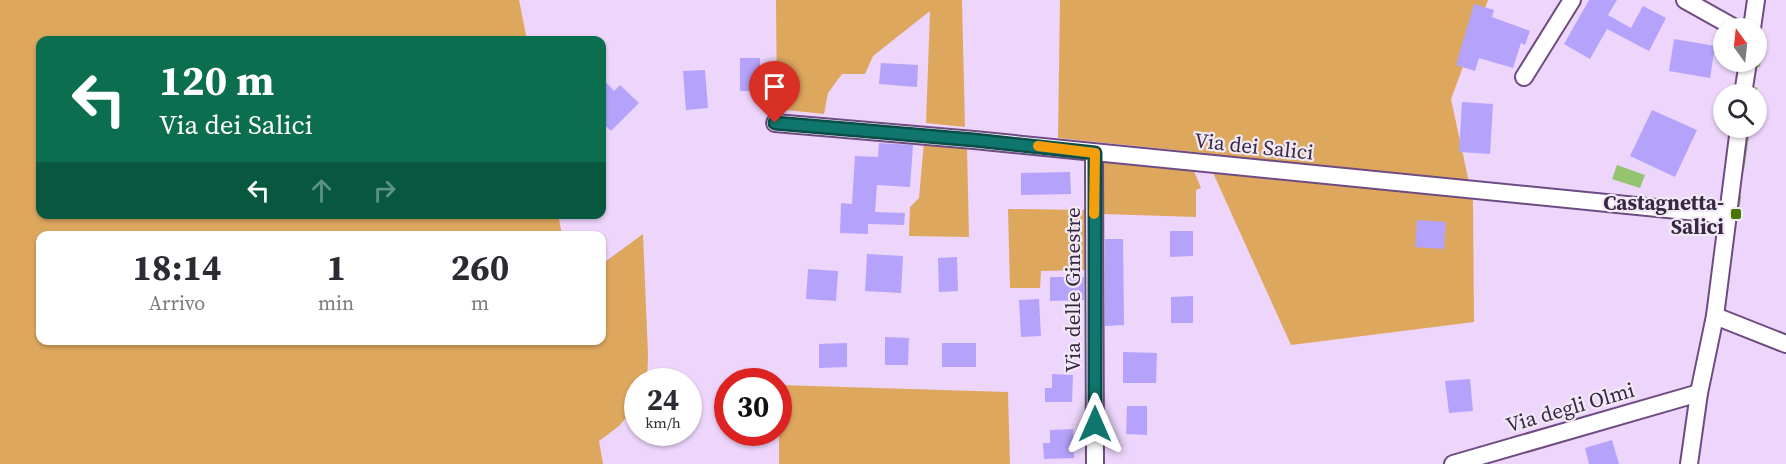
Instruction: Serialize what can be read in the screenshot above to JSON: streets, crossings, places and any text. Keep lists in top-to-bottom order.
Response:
{
  "streets": {
    "street": ["Via dei Salici", "Via delle Ginestre", "Via degli Olmi"]
  },
  "crossings": [
    ["Via dei Salici", "Via delle Ginestre"]
  ],
  "places": {
    "transit": ["Castagnetta- Salici"]
  },
  "north": "top",
  "page": {
    "turn": ["120 m", "Via dei Salici"],
    "eta": [
      "18:14",
      "Arrivo",
      "1",
      "min",
      "260",
      "m"
    ],
    "speed": "24 km/h",
    "limit": "30"
  }
}
